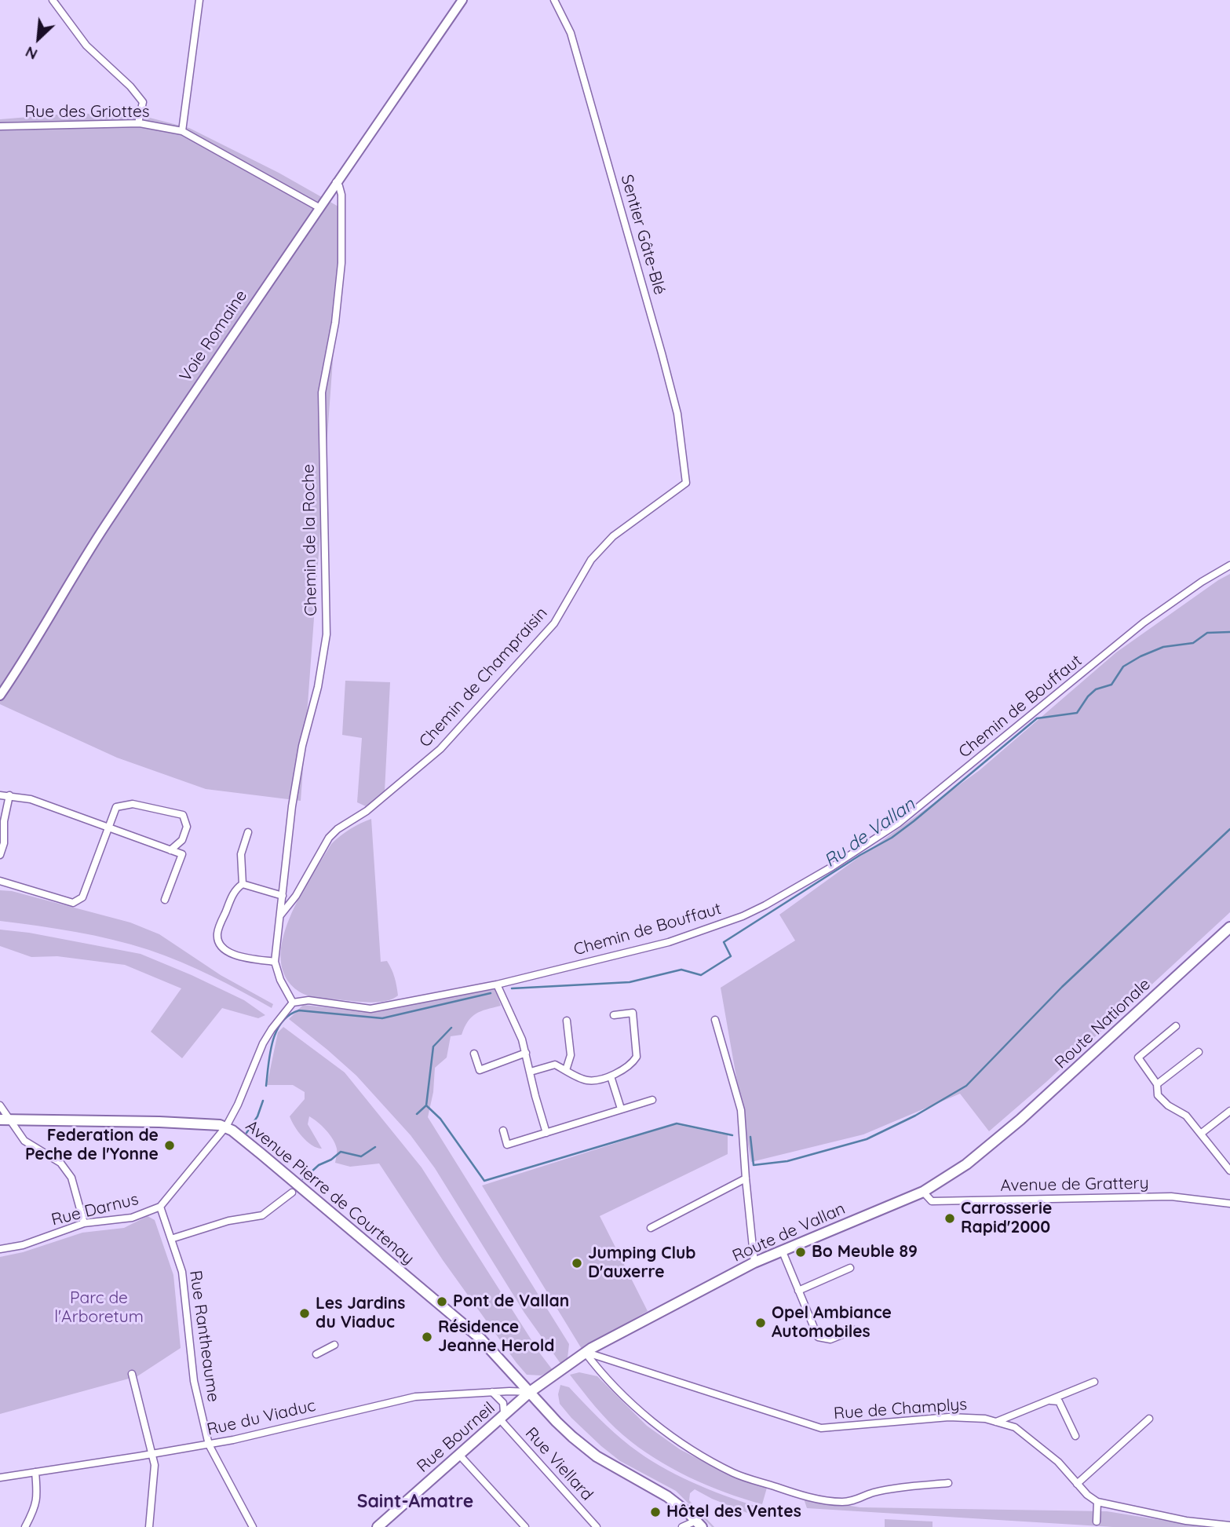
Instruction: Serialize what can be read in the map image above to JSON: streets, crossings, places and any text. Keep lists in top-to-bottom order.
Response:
{
  "streets": {
    "main road": [
      "Voie Romaine",
      "Route Nationale",
      "Avenue Pierre de Courtenay",
      "Route de Vallan",
      "Rue Bourneil"
    ],
    "street": [
      "Rue des Griottes",
      "Sentier Gâte-Blé",
      "Chemin de la Roche",
      "Chemin de Champraisin",
      "Chemin de Bouffaut",
      "Avenue de Grattery",
      "Rue Darnus",
      "Rue Rantheaume",
      "Rue de Champlys",
      "Rue du Viaduc",
      "Rue Viellard"
    ]
  },
  "crossings": [
    ["Rue des Griottes", "Voie Romaine"],
    ["Sentier Gâte-Blé", "Chemin de Champraisin"],
    ["Voie Romaine", "Chemin de la Roche"],
    ["Chemin de la Roche", "Chemin de Champraisin"],
    ["Chemin de la Roche", "Chemin de Bouffaut"],
    ["Chemin de la Roche", "Rue Darnus"],
    ["Chemin de Bouffaut", "Rue Darnus"],
    ["Route Nationale", "Route de Vallan"],
    ["Avenue de Grattery", "Route de Vallan"],
    ["Avenue Pierre de Courtenay", "Rue Darnus"],
    ["Avenue Pierre de Courtenay", "Rue du Viaduc"],
    ["Avenue Pierre de Courtenay", "Rue Bourneil"],
    ["Rue Darnus", "Rue Rantheaume"],
    ["Route de Vallan", "Rue de Champlys"],
    ["Route de Vallan", "Rue Bourneil"],
    ["Rue Rantheaume", "Rue du Viaduc"],
    ["Rue du Viaduc", "Rue Bourneil"],
    ["Rue Bourneil", "Rue Viellard"]
  ],
  "districts": ["Saint-Amatre"],
  "water": ["Ru de Vallan"],
  "parks": ["Parc de l'Arboretum"],
  "places": [
    "Federation de Peche de l'Yonne",
    "Carrosserie Rapid'2000",
    "Bo Meuble 89",
    "Jumping Club D'auxerre",
    "Pont de Vallan",
    "Les Jardins du Viaduc",
    "Opel Ambiance Automobiles",
    "Résidence Jeanne Herold",
    "Hôtel des Ventes"
  ],
  "north": "bottom left"
}
